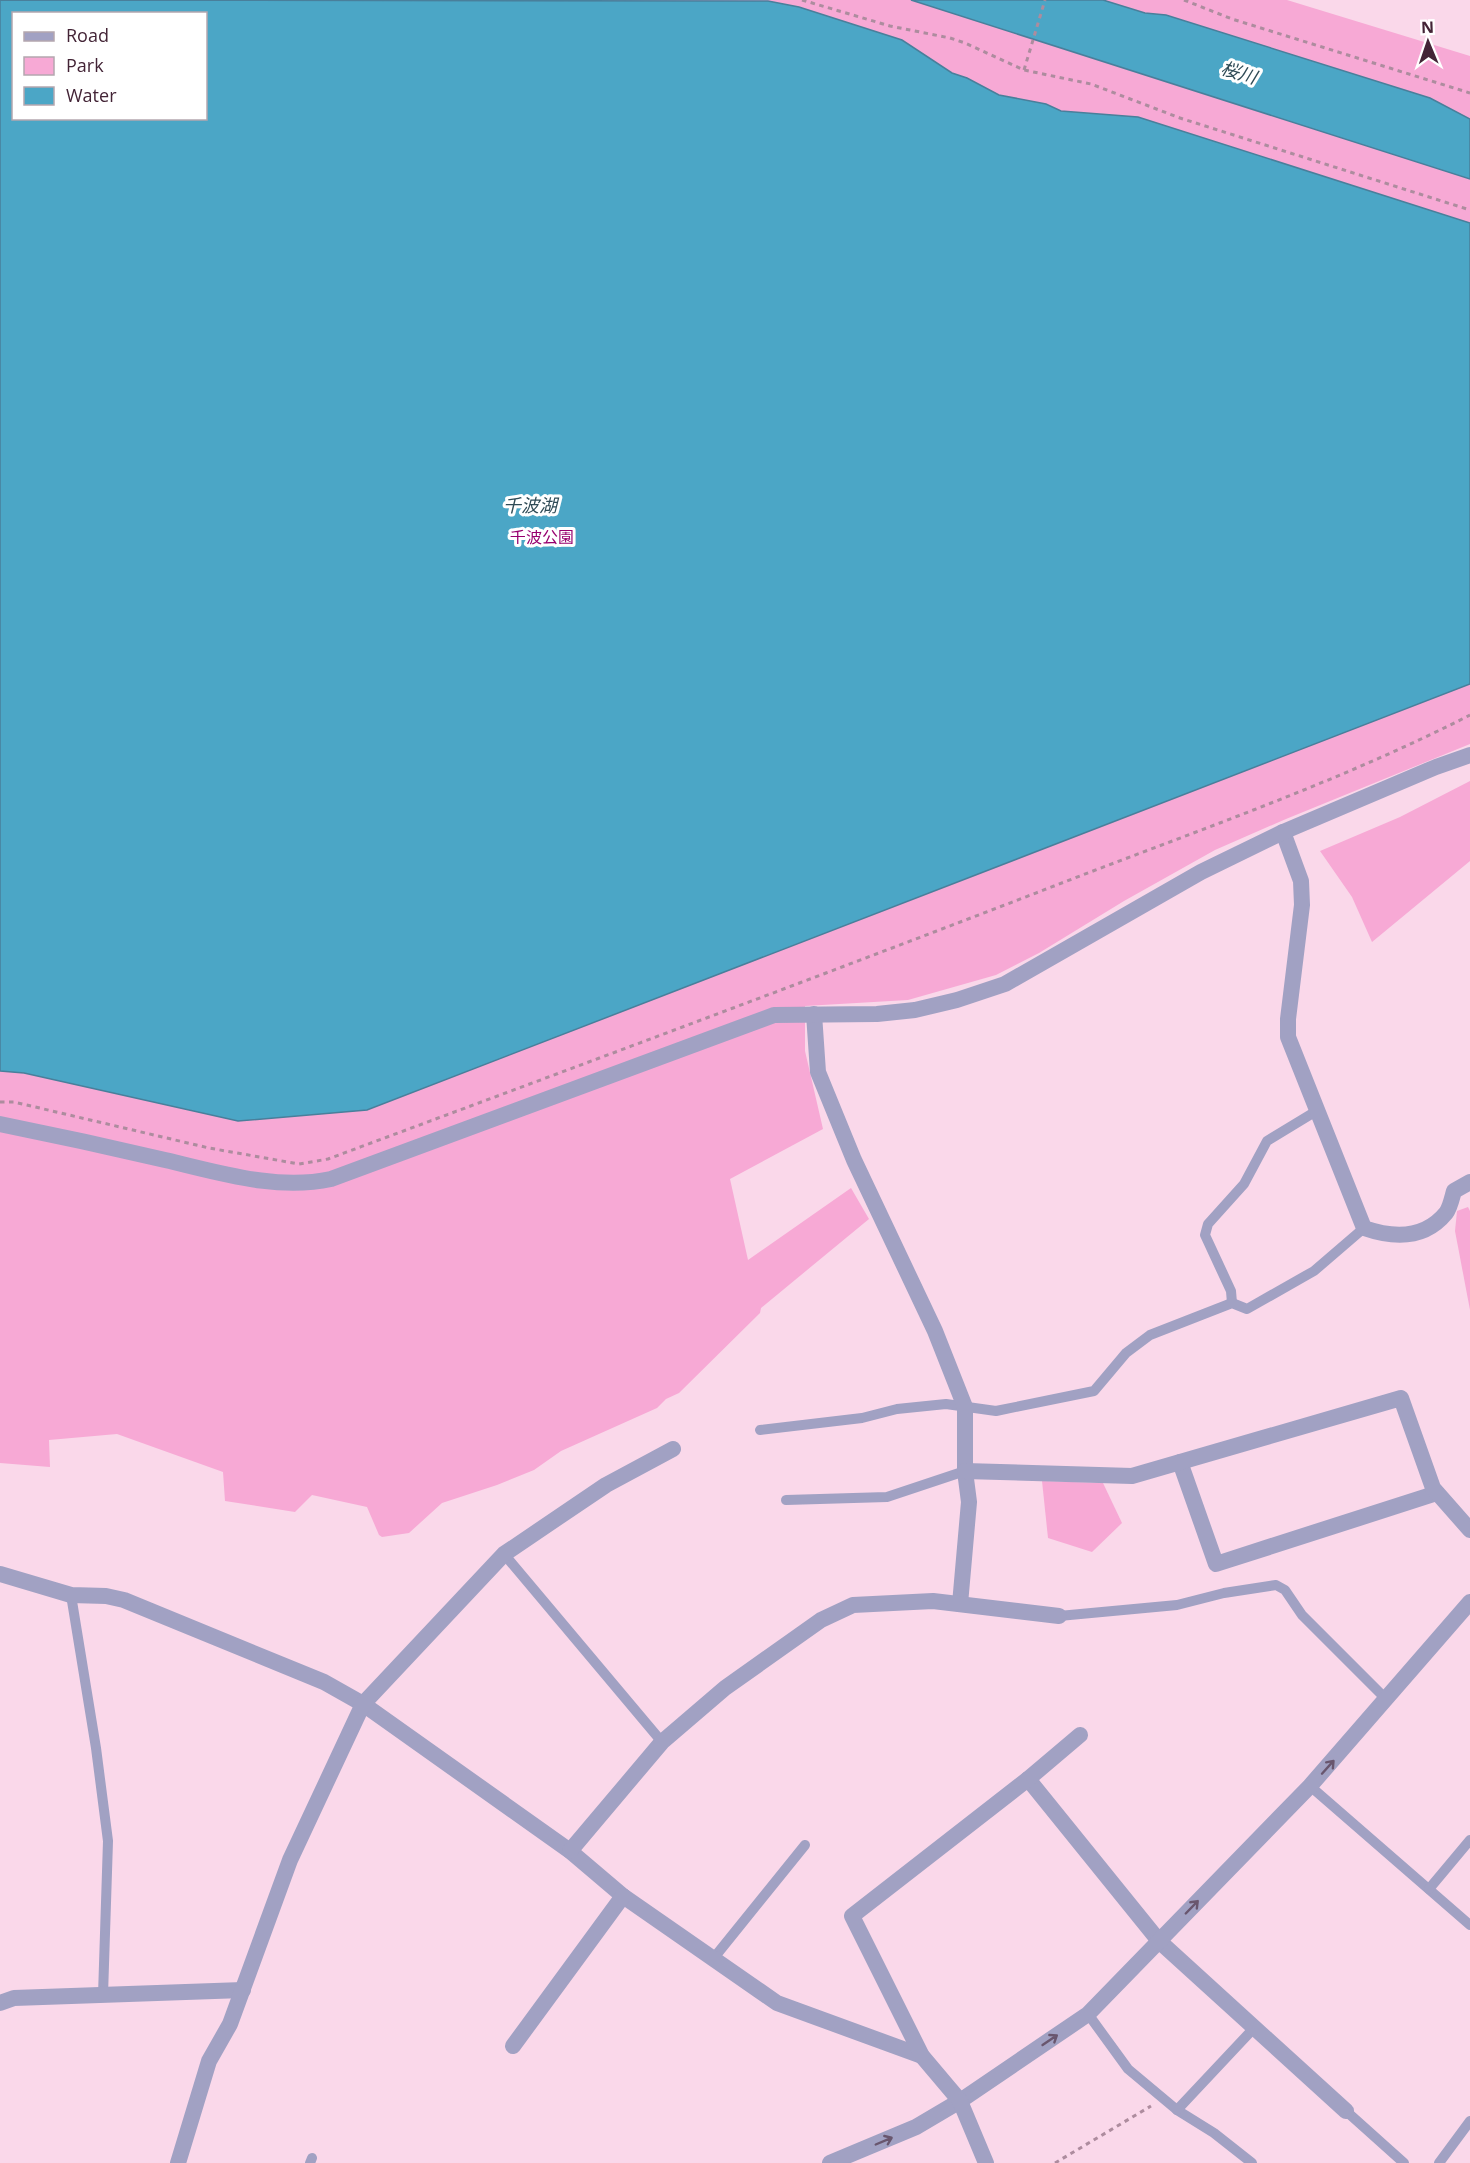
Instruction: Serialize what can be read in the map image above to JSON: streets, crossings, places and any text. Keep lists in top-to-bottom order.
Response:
{
  "water": ["桜川", "千波湖"],
  "parks": ["千波公園"],
  "legend": ["Road", "Park", "Water"],
  "north": "top"
}
